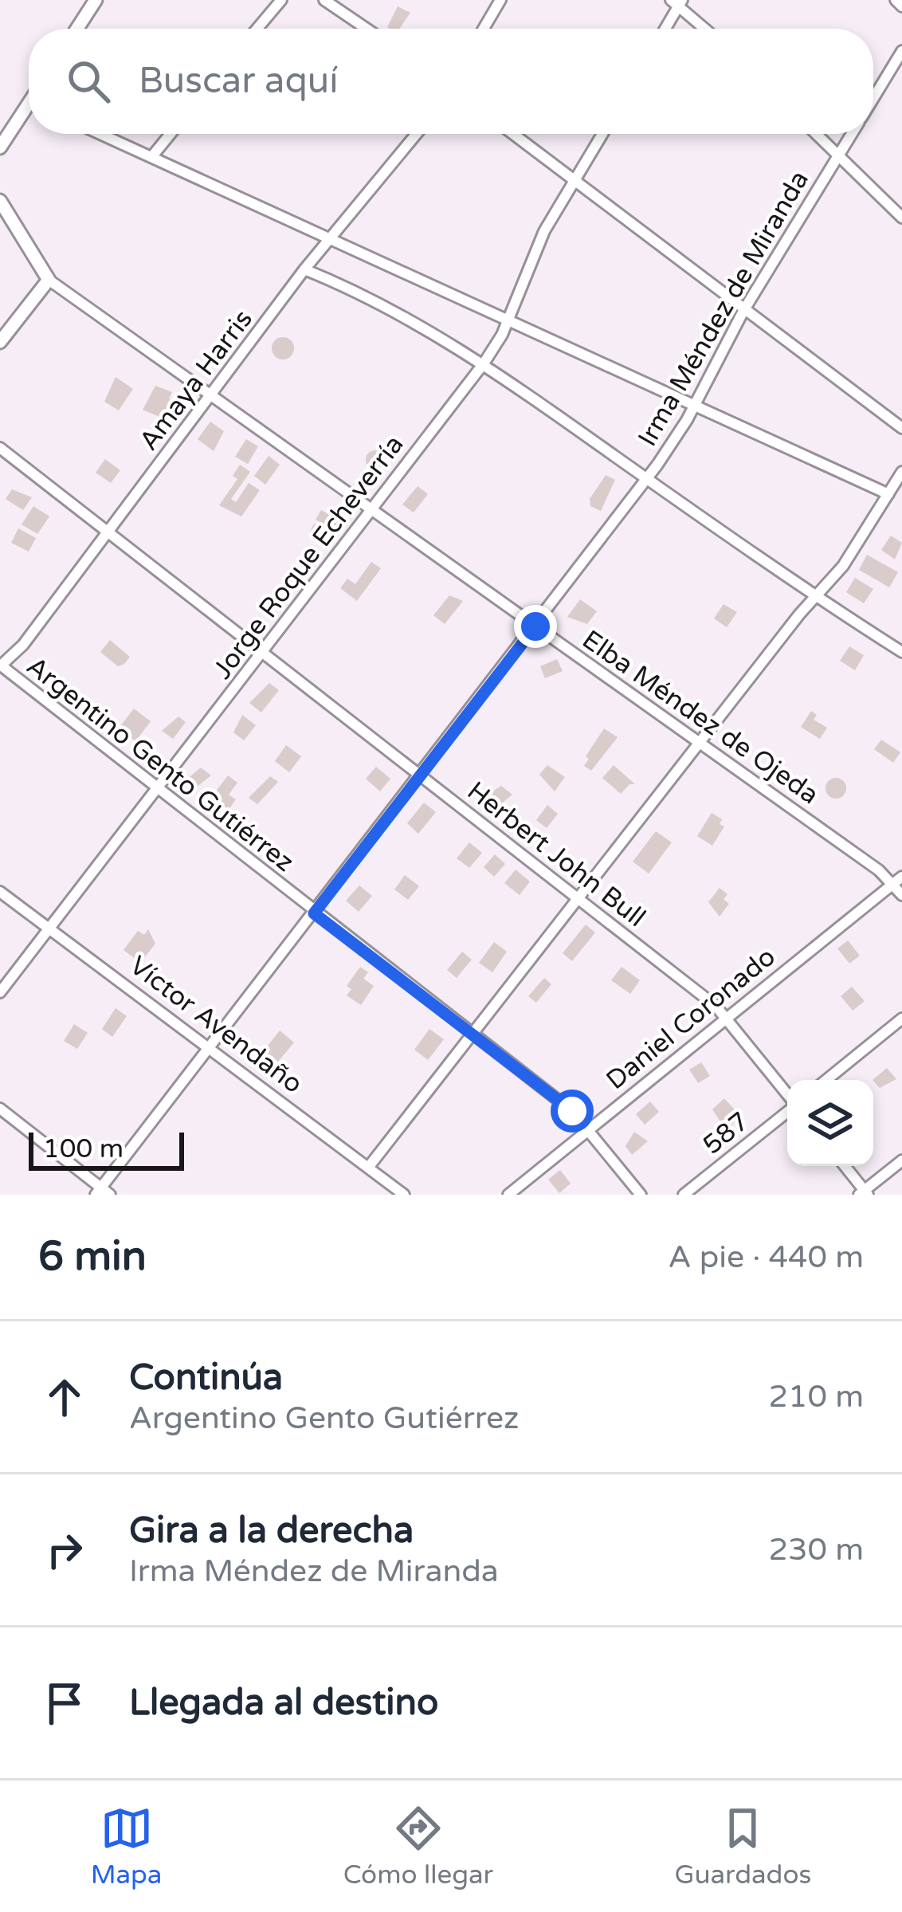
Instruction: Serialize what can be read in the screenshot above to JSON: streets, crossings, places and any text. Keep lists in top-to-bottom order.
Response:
{
  "streets": {
    "street": [
      "Irma Méndez de Miranda",
      "Amaya Harris",
      "Jorge Roque Echeverría",
      "Elba Méndez de Ojeda",
      "Argentino Gento Gutiérrez",
      "Herbert John Bull",
      "Daniel Coronado",
      "Víctor Avendaño",
      "587"
    ]
  },
  "crossings": [
    ["Irma Méndez de Miranda", "Elba Méndez de Ojeda"],
    ["Irma Méndez de Miranda", "Argentino Gento Gutiérrez"],
    ["Irma Méndez de Miranda", "Herbert John Bull"],
    ["Irma Méndez de Miranda", "Víctor Avendaño"],
    ["Amaya Harris", "Elba Méndez de Ojeda"],
    ["Amaya Harris", "Argentino Gento Gutiérrez"],
    ["Amaya Harris", "Herbert John Bull"],
    ["Jorge Roque Echeverría", "Elba Méndez de Ojeda"],
    ["Jorge Roque Echeverría", "Argentino Gento Gutiérrez"],
    ["Jorge Roque Echeverría", "Herbert John Bull"],
    ["Jorge Roque Echeverría", "Víctor Avendaño"],
    ["Elba Méndez de Ojeda", "Daniel Coronado"],
    ["Argentino Gento Gutiérrez", "Daniel Coronado"],
    ["Herbert John Bull", "Daniel Coronado"]
  ],
  "scale_bar": "100 m",
  "page": {
    "search": "Buscar aquí",
    "scale": "100 m",
    "heading": ["6 min", "A pie · 440 m"],
    "list": [
      ["Continúa", "Argentino Gento Gutiérrez", "210 m"],
      ["Gira a la derecha", "Irma Méndez de Miranda", "230 m"],
      "Llegada al destino"
    ],
    "nav": ["Mapa", "Cómo llegar", "Guardados"]
  }
}
